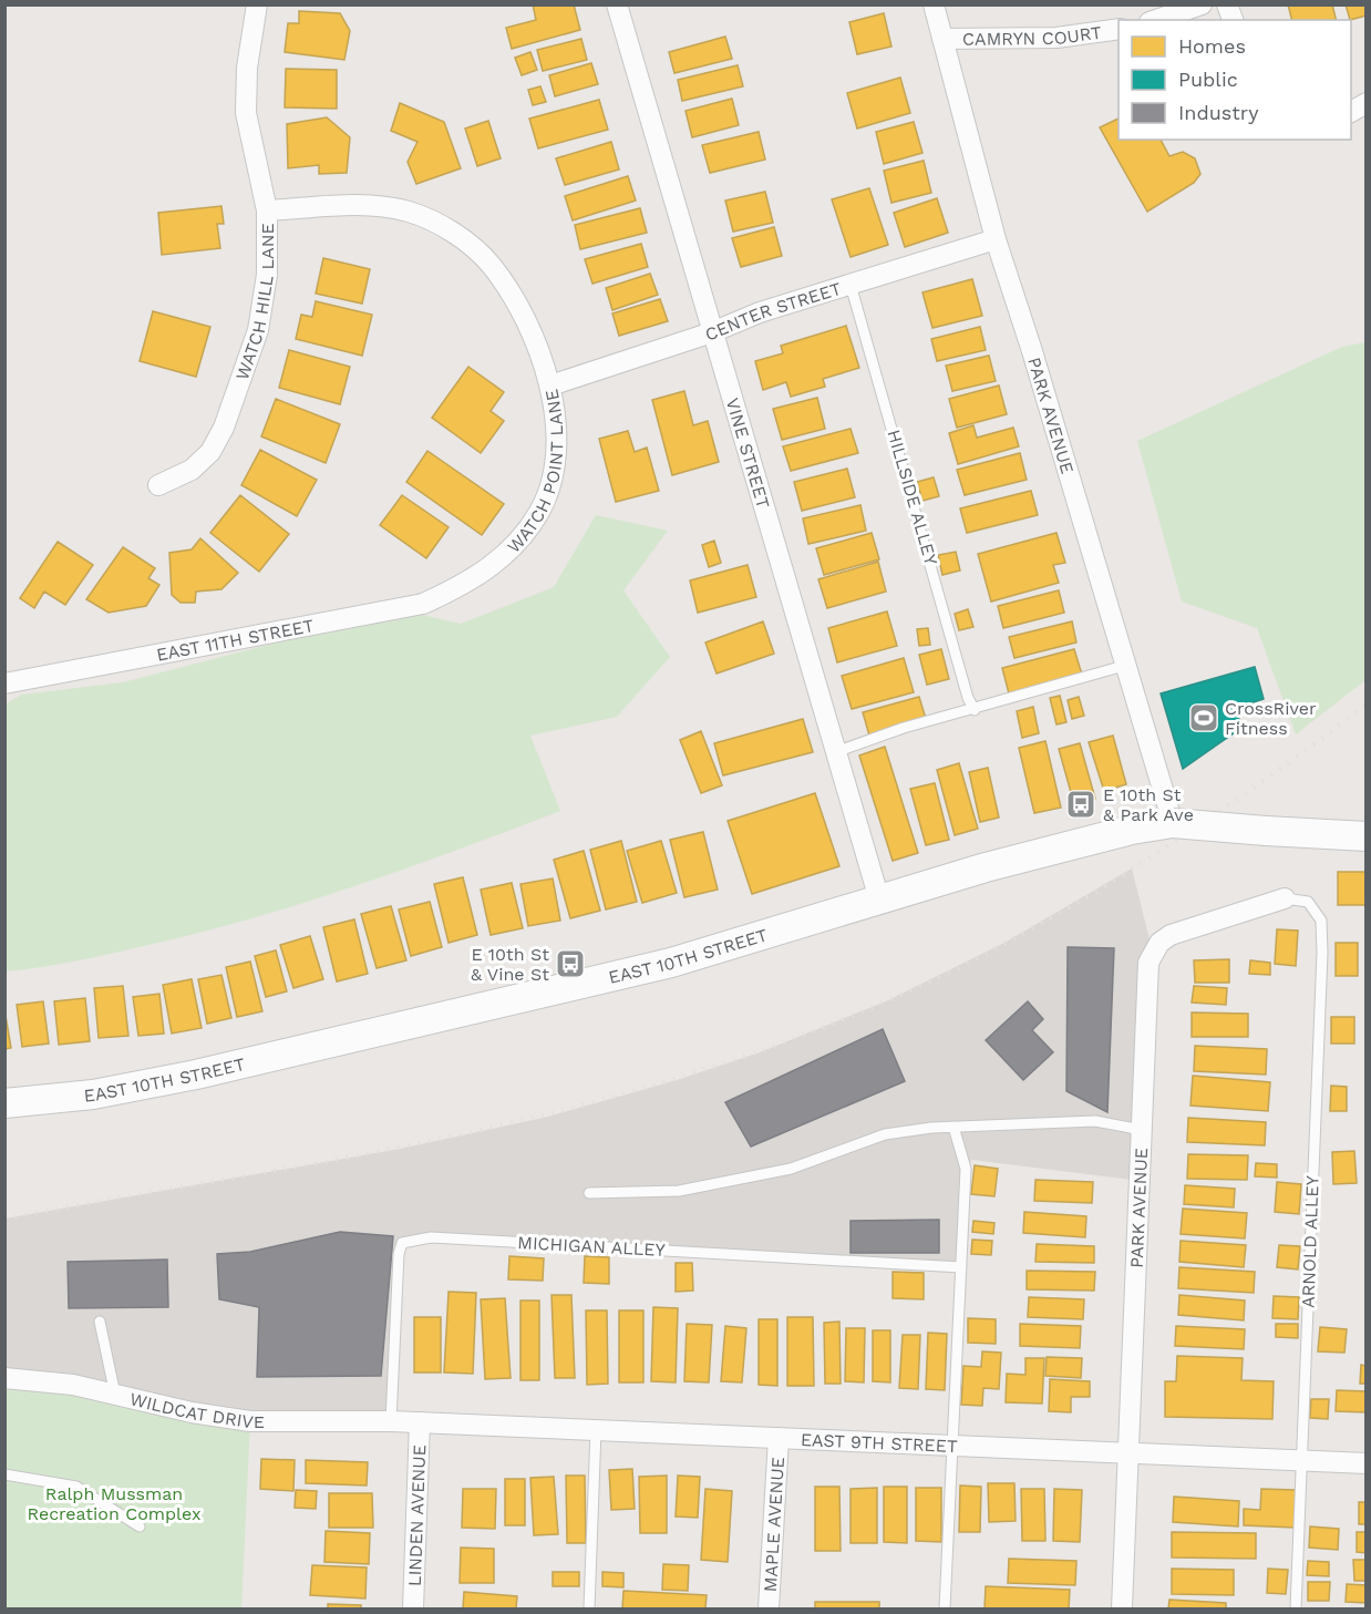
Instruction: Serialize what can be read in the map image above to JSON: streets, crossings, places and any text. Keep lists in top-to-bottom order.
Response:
{
  "streets": {
    "main road": ["EAST 10TH STREET"],
    "street": [
      "CAMRYN COURT",
      "WATCH HILL LANE",
      "CENTER STREET",
      "PARK AVENUE",
      "VINE STREET",
      "WATCH POINT LANE",
      "EAST 11TH STREET",
      "WILDCAT DRIVE",
      "EAST 9TH STREET",
      "LINDEN AVENUE",
      "MAPLE AVENUE"
    ],
    "lane": ["HILLSIDE ALLEY", "ARNOLD ALLEY", "MICHIGAN ALLEY"]
  },
  "crossings": [
    ["CAMRYN COURT", "PARK AVENUE"],
    ["WATCH HILL LANE", "WATCH POINT LANE"],
    ["CENTER STREET", "PARK AVENUE"],
    ["CENTER STREET", "VINE STREET"],
    ["CENTER STREET", "WATCH POINT LANE"],
    ["CENTER STREET", "HILLSIDE ALLEY"],
    ["PARK AVENUE", "EAST 10TH STREET"],
    ["PARK AVENUE", "ARNOLD ALLEY"],
    ["PARK AVENUE", "EAST 9TH STREET"],
    ["VINE STREET", "EAST 10TH STREET"],
    ["WATCH POINT LANE", "EAST 11TH STREET"],
    ["ARNOLD ALLEY", "EAST 9TH STREET"],
    ["MICHIGAN ALLEY", "WILDCAT DRIVE"],
    ["MICHIGAN ALLEY", "EAST 9TH STREET"],
    ["WILDCAT DRIVE", "EAST 9TH STREET"],
    ["EAST 9TH STREET", "LINDEN AVENUE"],
    ["EAST 9TH STREET", "MAPLE AVENUE"]
  ],
  "parks": ["Ralph Mussman Recreation Complex"],
  "places": {
    "sports": ["CrossRiver Fitness"],
    "bus stop": ["E 10th St & Park Ave", "E 10th St & Vine St"]
  },
  "legend": ["Homes", "Public", "Industry"]
}
